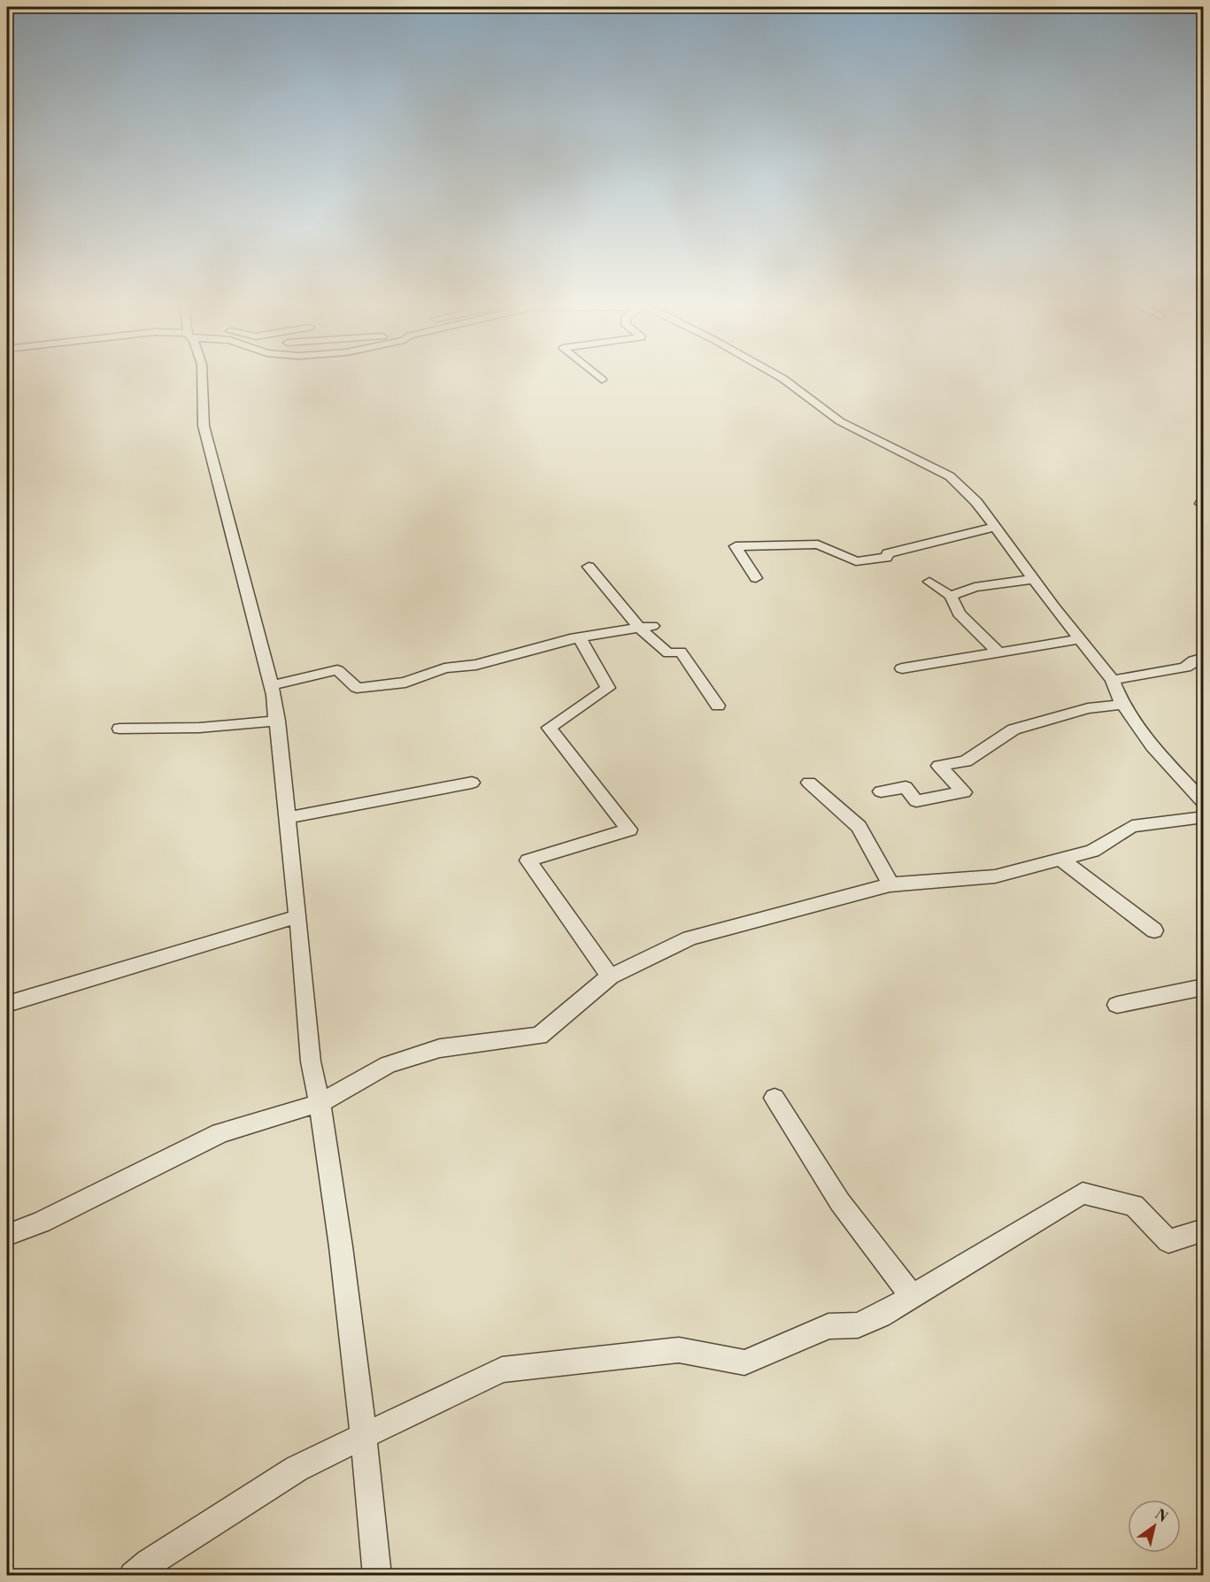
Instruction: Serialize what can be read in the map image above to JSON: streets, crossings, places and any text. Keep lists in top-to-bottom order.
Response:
{
  "north": "top right"
}
